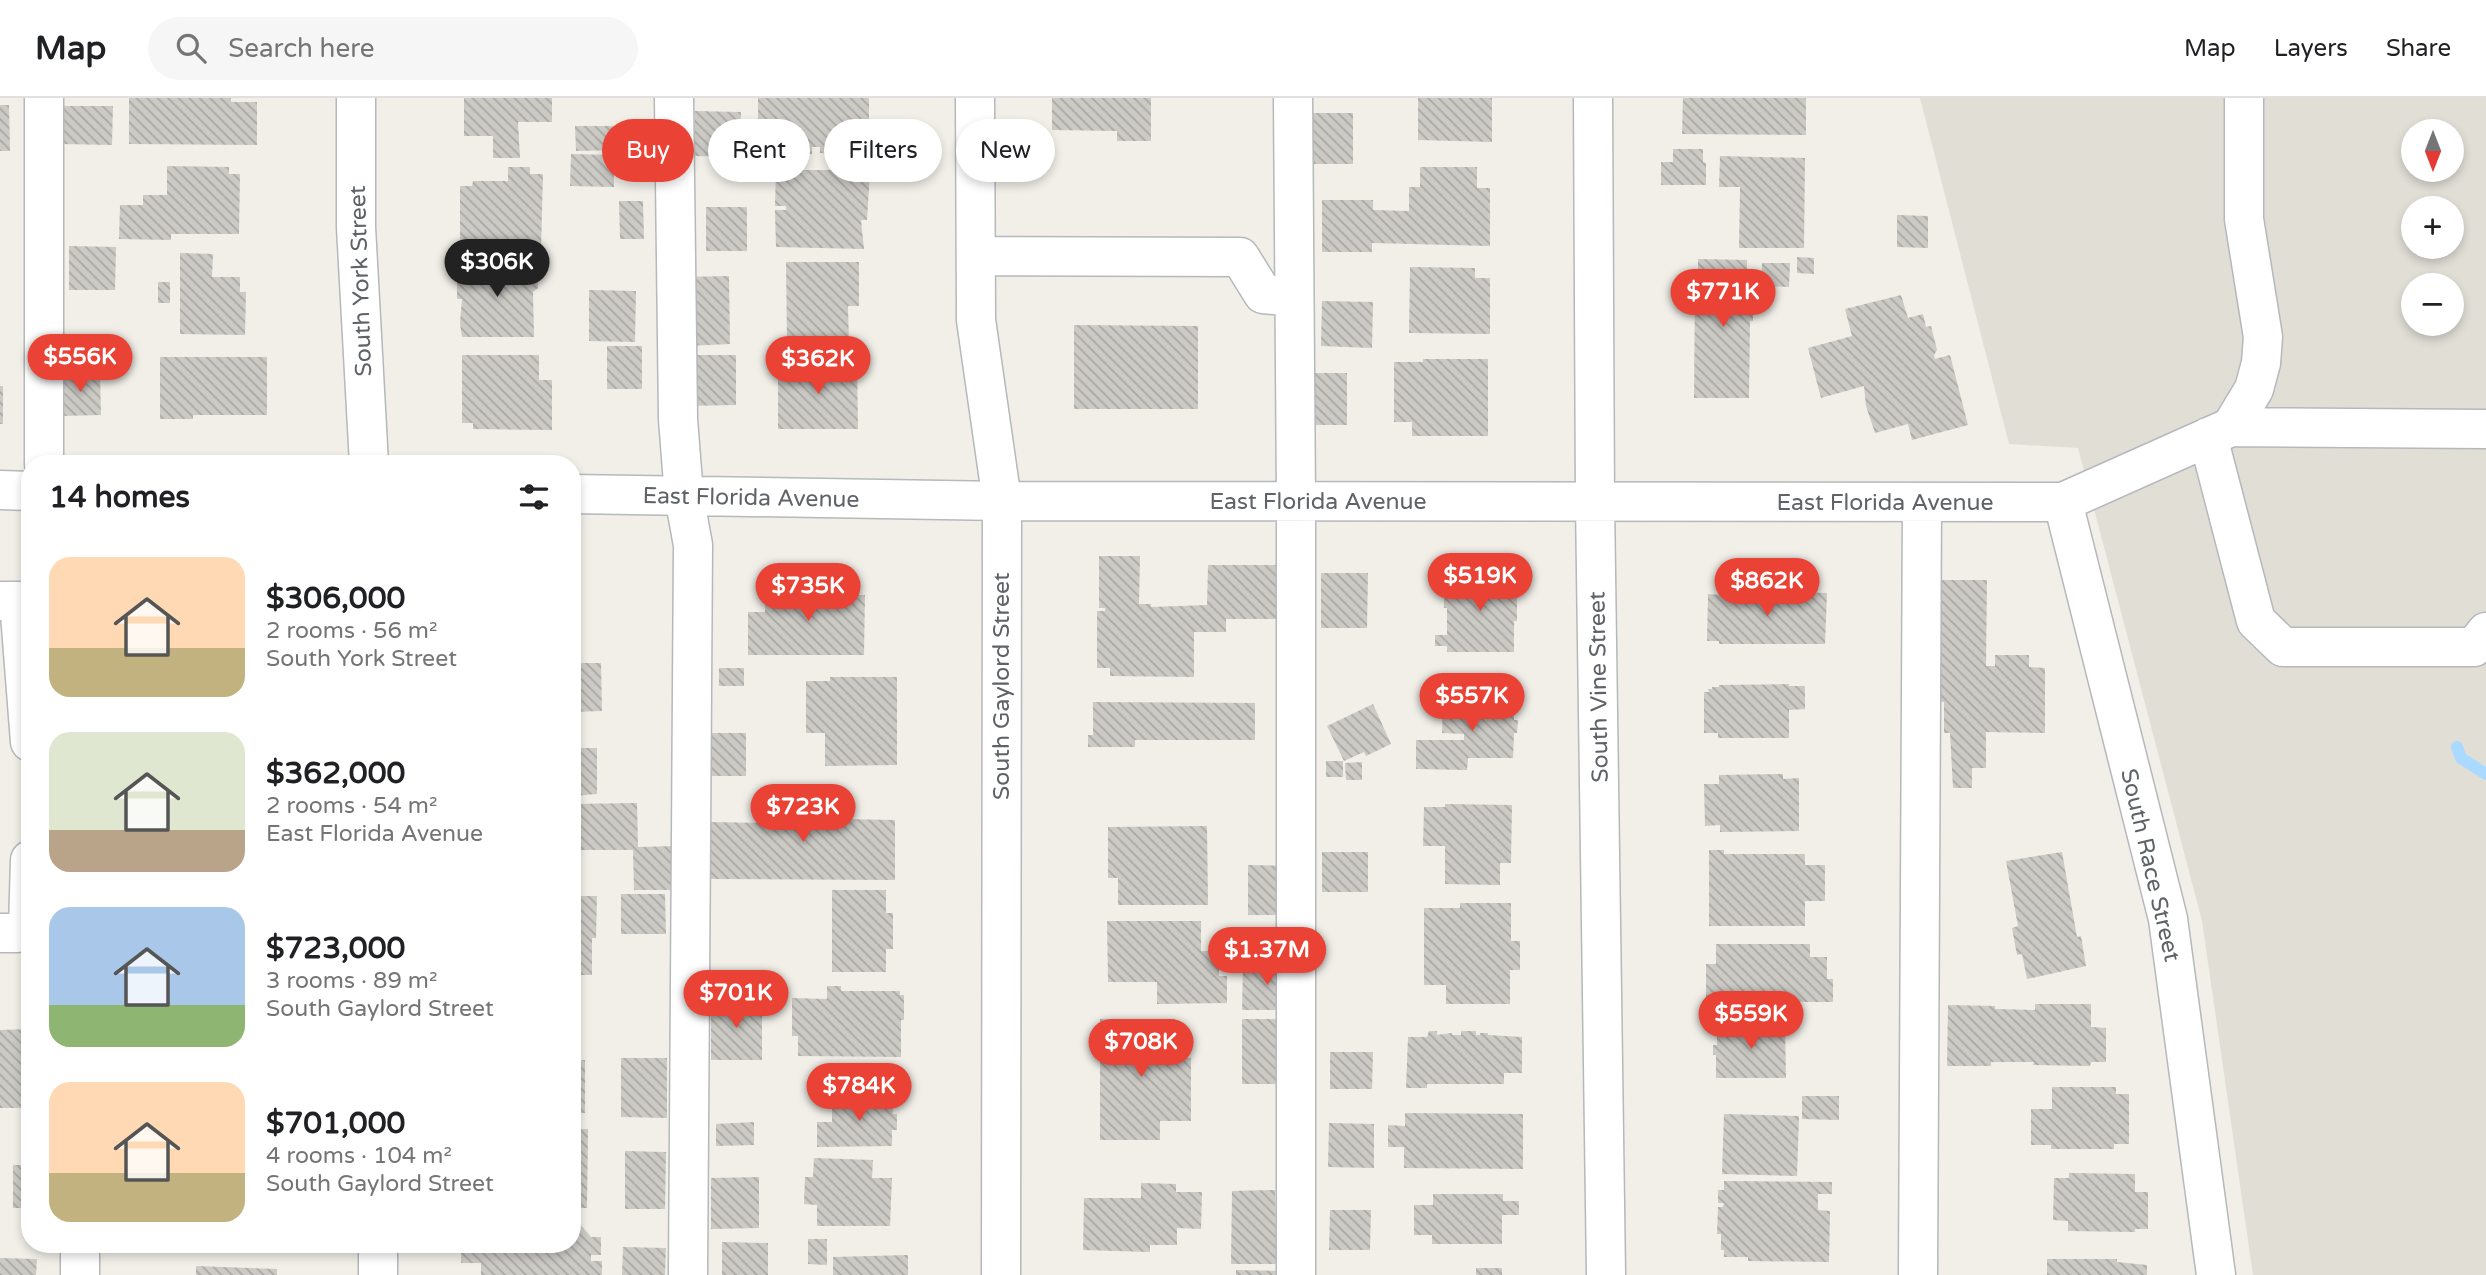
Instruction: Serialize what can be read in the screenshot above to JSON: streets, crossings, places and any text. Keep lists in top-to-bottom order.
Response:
{
  "streets": {
    "street": [
      "South York Street",
      "East Florida Avenue",
      "South Gaylord Street",
      "South Vine Street",
      "South Race Street"
    ]
  },
  "crossings": [
    ["East Florida Avenue", "South Gaylord Street"],
    ["East Florida Avenue", "South Vine Street"],
    ["East Florida Avenue", "South Race Street"]
  ],
  "north": "bottom",
  "page": {
    "header": "Map",
    "search": "Search here",
    "nav": ["Map", "Layers", "Share"],
    "map_buttons": ["+", "−"],
    "chip": [
      "Buy",
      "Rent",
      "Filters",
      "New"
    ],
    "price": [
      "$306K",
      "$771K",
      "$556K",
      "$362K",
      "$519K",
      "$862K",
      "$735K",
      "$557K",
      "$723K",
      "$1.37M",
      "$701K",
      "$559K",
      "$708K",
      "$784K"
    ],
    "heading": "14 homes",
    "list": [
      {
        "name": "$306,000",
        "note": "2 rooms · 56 m² · South York Street"
      },
      {
        "name": "$362,000",
        "note": "2 rooms · 54 m² · East Florida Avenue"
      },
      {
        "name": "$723,000",
        "note": "3 rooms · 89 m² · South Gaylord Street"
      },
      {
        "name": "$701,000",
        "note": "4 rooms · 104 m² · South Gaylord Street"
      }
    ]
  }
}
